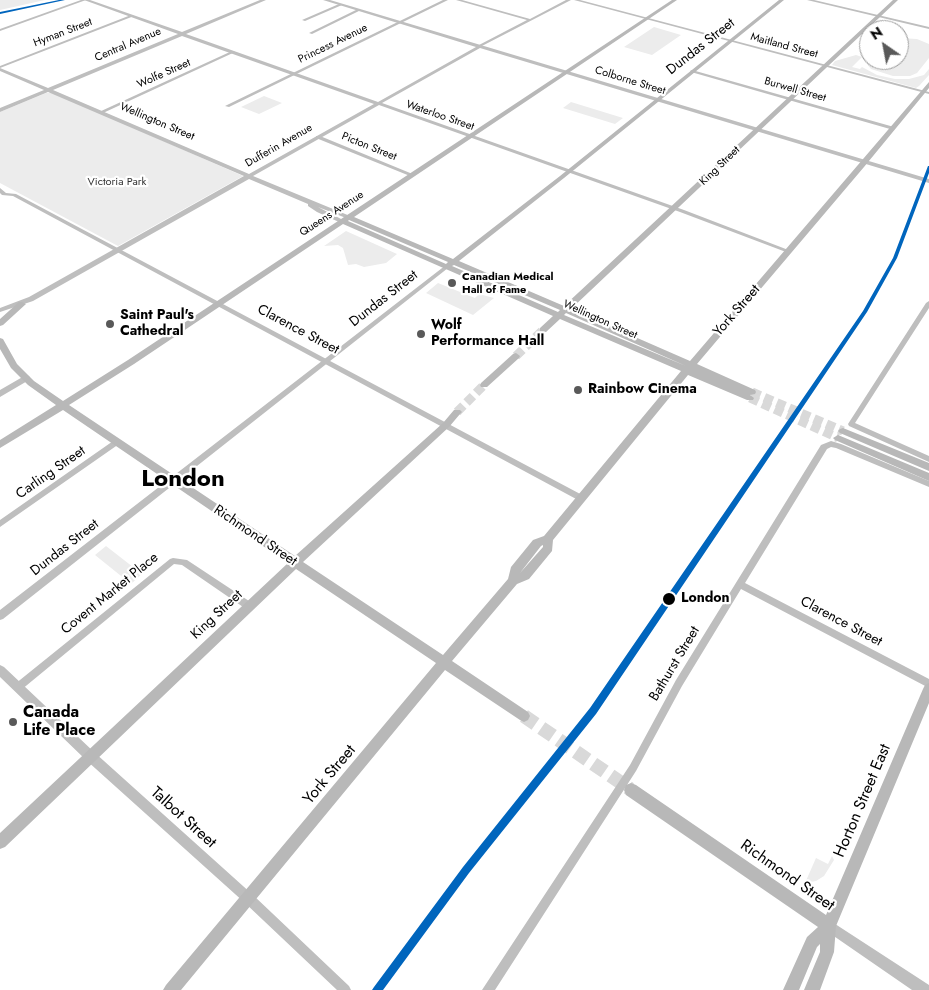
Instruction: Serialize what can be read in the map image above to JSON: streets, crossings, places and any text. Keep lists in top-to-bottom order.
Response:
{
  "streets": {
    "main road": [
      "Dundas Street",
      "Wellington Street",
      "King Street",
      "Queens Avenue",
      "York Street",
      "Richmond Street",
      "Horton Street East"
    ],
    "street": [
      "Hyman Street",
      "Princess Avenue",
      "Central Avenue",
      "Maitland Street",
      "Wolfe Street",
      "Colborne Street",
      "Burwell Street",
      "Waterloo Street",
      "Dufferin Avenue",
      "Picton Street",
      "Clarence Street",
      "Carling Street",
      "Covent Market Place",
      "Bathurst Street",
      "Talbot Street"
    ]
  },
  "crossings": [
    ["Hyman Street", "Waterloo Street"],
    ["Hyman Street", "Wellington Street"],
    ["Princess Avenue", "Colborne Street"],
    ["Princess Avenue", "Waterloo Street"],
    ["Central Avenue", "Waterloo Street"],
    ["Central Avenue", "Wellington Street"],
    ["Maitland Street", "Dundas Street"],
    ["Maitland Street", "King Street"],
    ["Maitland Street", "Queens Avenue"],
    ["Maitland Street", "York Street"],
    ["Dundas Street", "Colborne Street"],
    ["Dundas Street", "Burwell Street"],
    ["Dundas Street", "Waterloo Street"],
    ["Dundas Street", "Wellington Street"],
    ["Dundas Street", "Clarence Street"],
    ["Dundas Street", "Richmond Street"],
    ["Wolfe Street", "Waterloo Street"],
    ["Wolfe Street", "Wellington Street"],
    ["Colborne Street", "Dufferin Avenue"],
    ["Colborne Street", "King Street"],
    ["Colborne Street", "Queens Avenue"],
    ["Colborne Street", "York Street"],
    ["Burwell Street", "King Street"],
    ["Burwell Street", "York Street"],
    ["Waterloo Street", "Dufferin Avenue"],
    ["Waterloo Street", "King Street"],
    ["Waterloo Street", "Queens Avenue"],
    ["Waterloo Street", "York Street"],
    ["Wellington Street", "Dufferin Avenue"],
    ["Wellington Street", "King Street"],
    ["Wellington Street", "Queens Avenue"],
    ["Wellington Street", "York Street"],
    ["Dufferin Avenue", "Picton Street"],
    ["Dufferin Avenue", "Clarence Street"],
    ["Picton Street", "Queens Avenue"],
    ["King Street", "Clarence Street"],
    ["King Street", "Richmond Street"],
    ["King Street", "Covent Market Place"],
    ["King Street", "Talbot Street"],
    ["Queens Avenue", "Clarence Street"],
    ["Queens Avenue", "Richmond Street"],
    ["York Street", "Clarence Street"],
    ["York Street", "Richmond Street"],
    ["York Street", "Talbot Street"],
    ["Clarence Street", "Bathurst Street"],
    ["Carling Street", "Richmond Street"],
    ["Richmond Street", "Horton Street East"],
    ["Covent Market Place", "Talbot Street"]
  ],
  "districts": ["London"],
  "parks": ["Victoria Park"],
  "places": [
    "Canadian Medical Hall of Fame",
    "Saint Paul's Cathedral",
    "Wolf Performance Hall",
    "Rainbow Cinema",
    "London",
    "Canada Life Place"
  ],
  "north": "top left"
}
